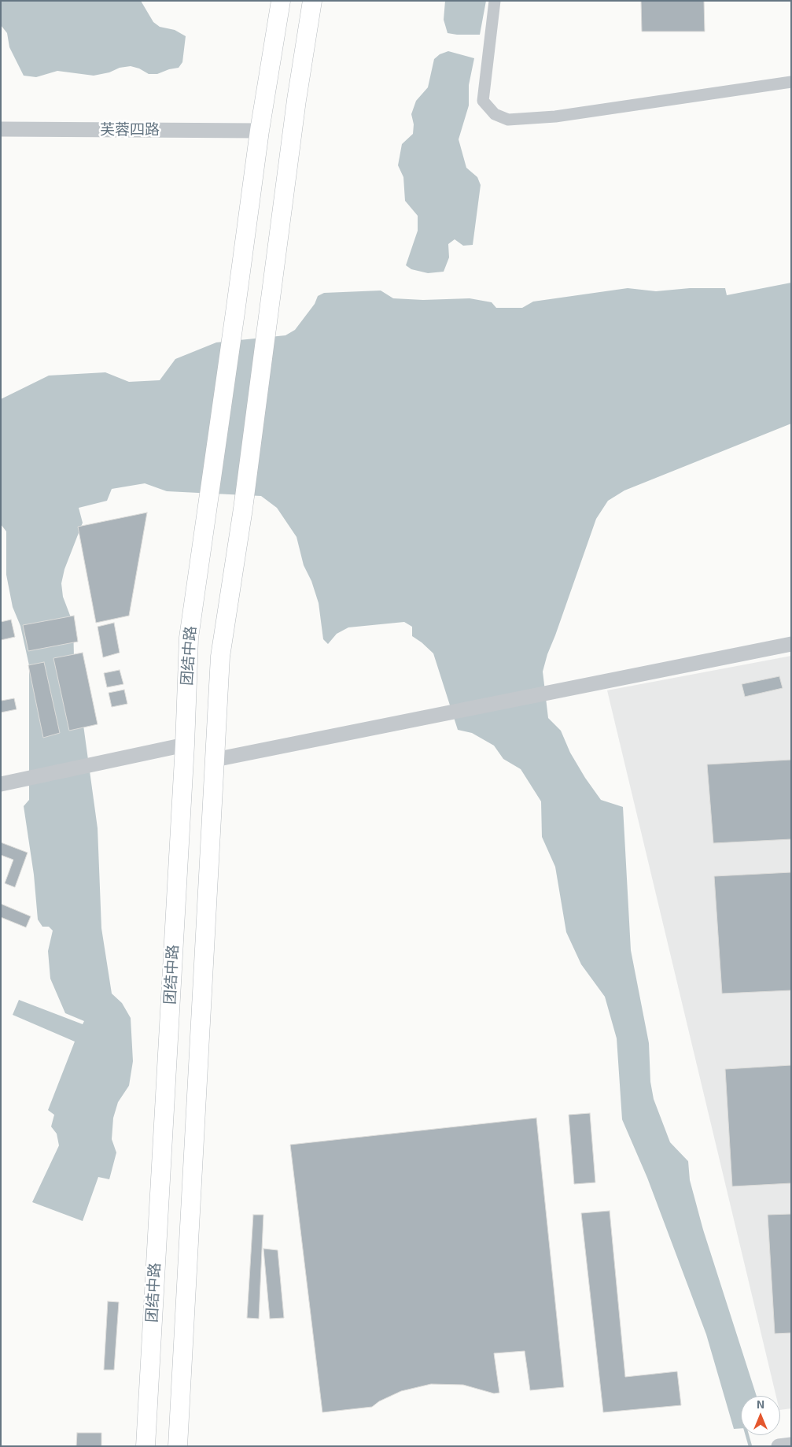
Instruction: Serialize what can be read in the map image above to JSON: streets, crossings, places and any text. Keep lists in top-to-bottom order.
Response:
{
  "streets": {
    "main road": ["团结中路"],
    "street": ["芙蓉四路"]
  },
  "crossings": [
    ["芙蓉四路", "团结中路"]
  ],
  "north": "top"
}
